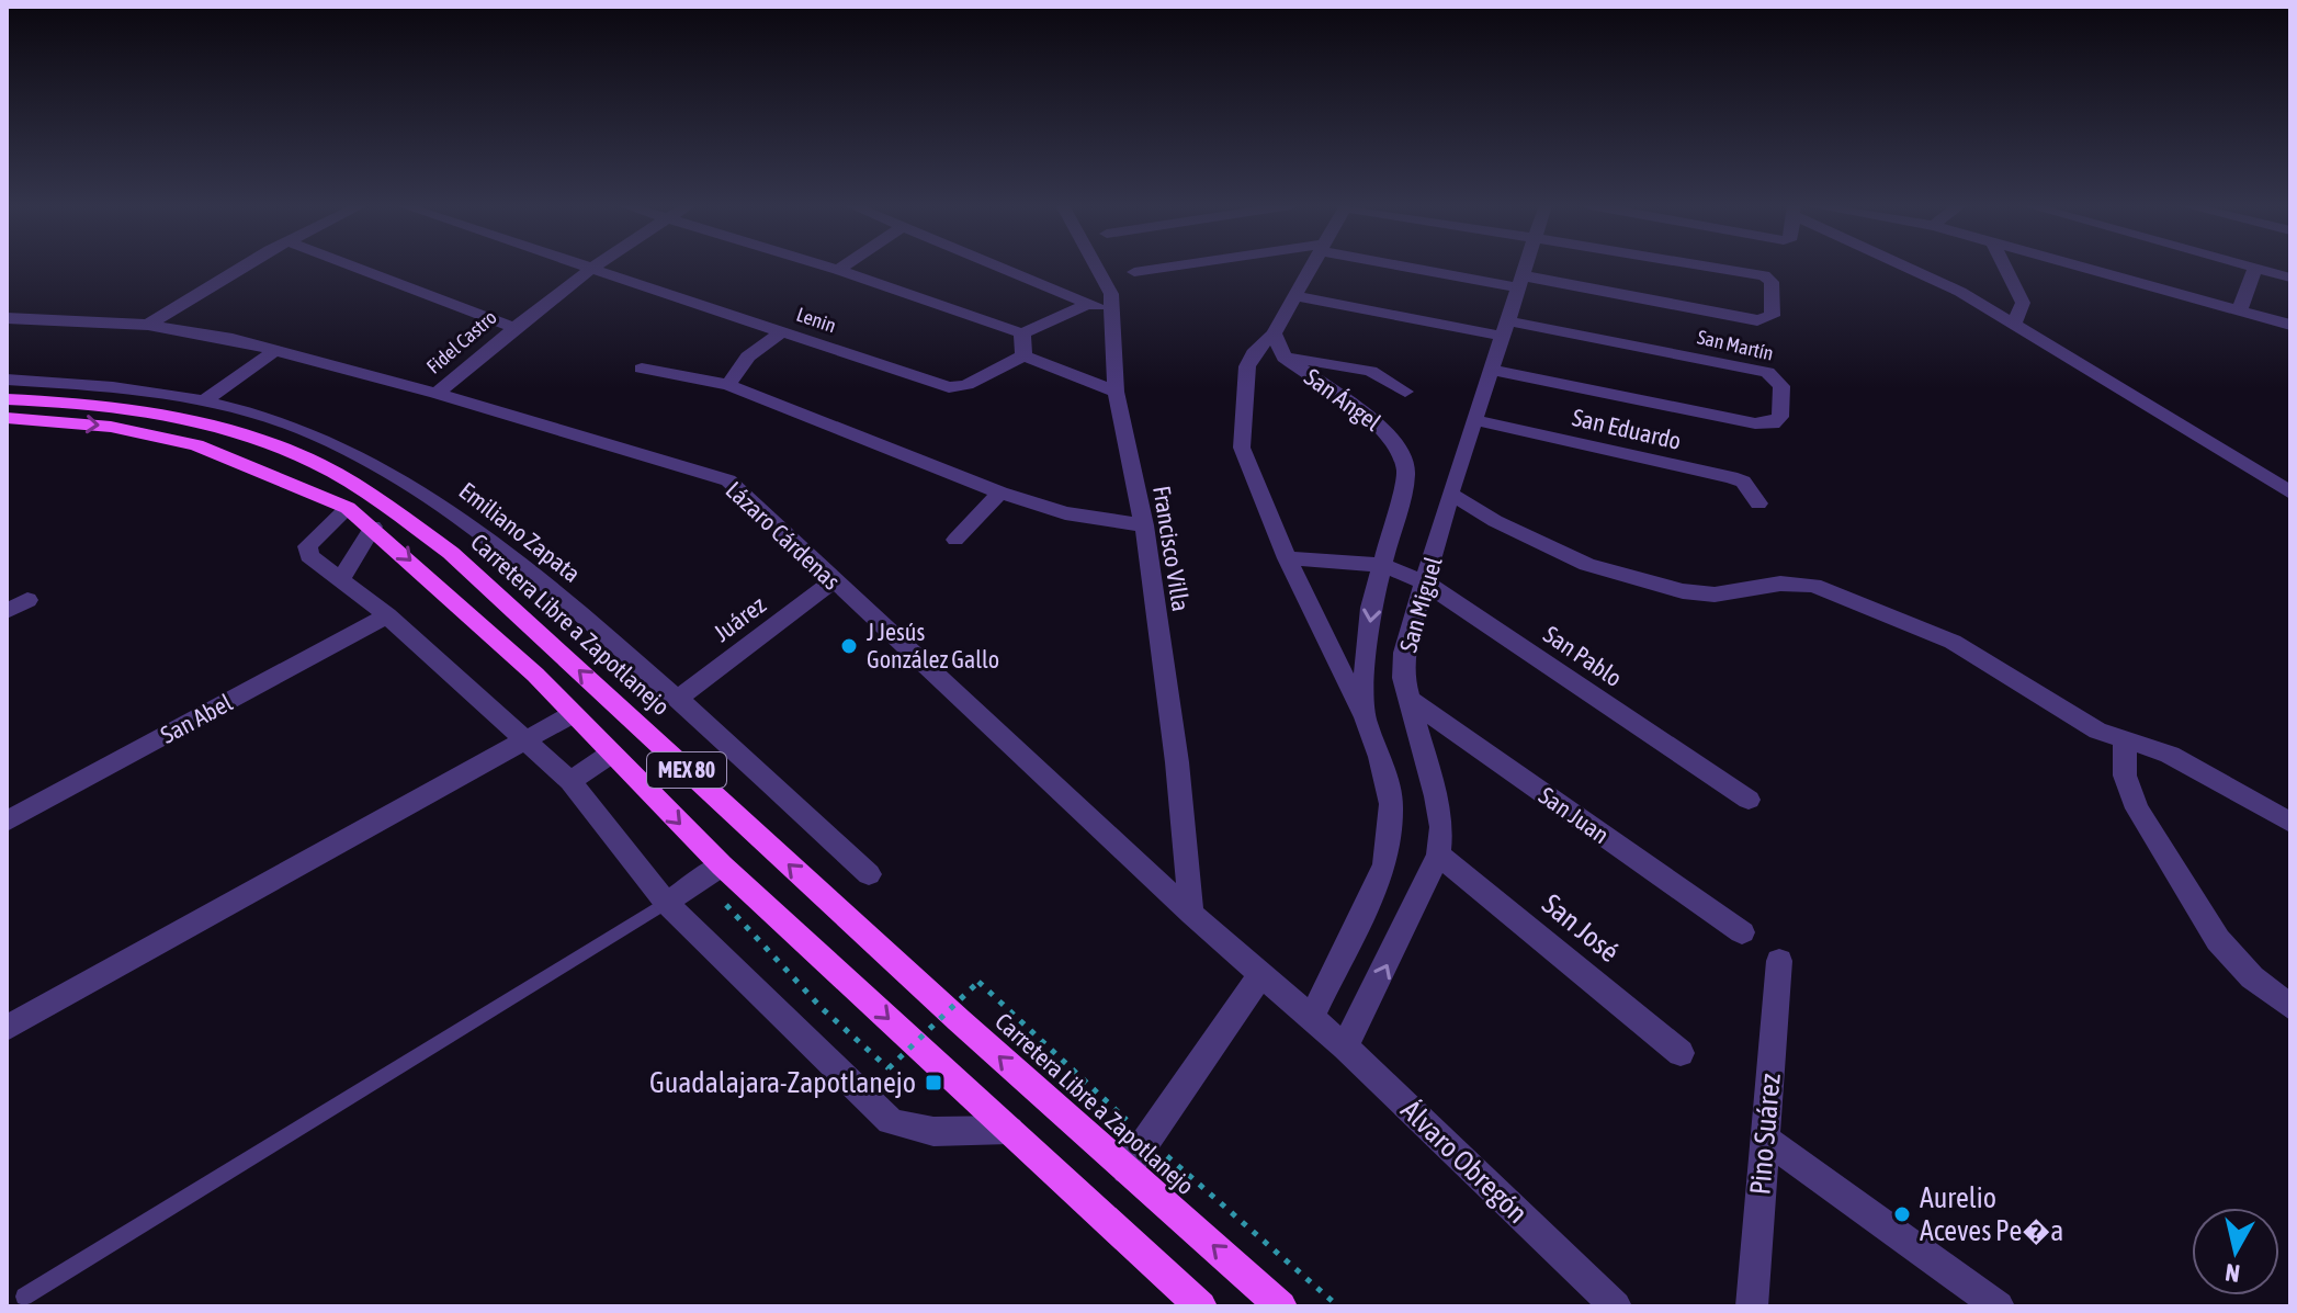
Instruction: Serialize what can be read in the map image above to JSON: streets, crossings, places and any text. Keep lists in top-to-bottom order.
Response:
{
  "streets": {
    "main road": ["Carretera Libre a Zapotlanejo", "MEX 80"],
    "street": [
      "Lenin",
      "Fidel Castro",
      "San Martín",
      "San Ángel",
      "San Eduardo",
      "Emiliano Zapata",
      "Lázaro Cárdenas",
      "Francisco Villa",
      "San Miguel",
      "Juárez",
      "San Pablo",
      "San Abel",
      "San Juan",
      "San José",
      "Pino Suárez",
      "Álvaro Obregón"
    ]
  },
  "crossings": [
    ["Lenin", "Fidel Castro"],
    ["Fidel Castro", "Lázaro Cárdenas"],
    ["San Martín", "San Miguel"],
    ["San Ángel", "Lázaro Cárdenas"],
    ["San Ángel", "San Pablo"],
    ["San Ángel", "Álvaro Obregón"],
    ["San Eduardo", "San Miguel"],
    ["Emiliano Zapata", "Juárez"],
    ["Lázaro Cárdenas", "Francisco Villa"],
    ["Lázaro Cárdenas", "Juárez"],
    ["Lázaro Cárdenas", "Álvaro Obregón"],
    ["San Miguel", "San Pablo"],
    ["San Miguel", "San Juan"],
    ["San Miguel", "San José"],
    ["San Miguel", "Álvaro Obregón"]
  ],
  "places": {
    "other": ["J Jesús González Gallo", "Aurelio Aceves Pe�a"],
    "transit": ["Guadalajara-Zapotlanejo"]
  },
  "north": "bottom"
}
